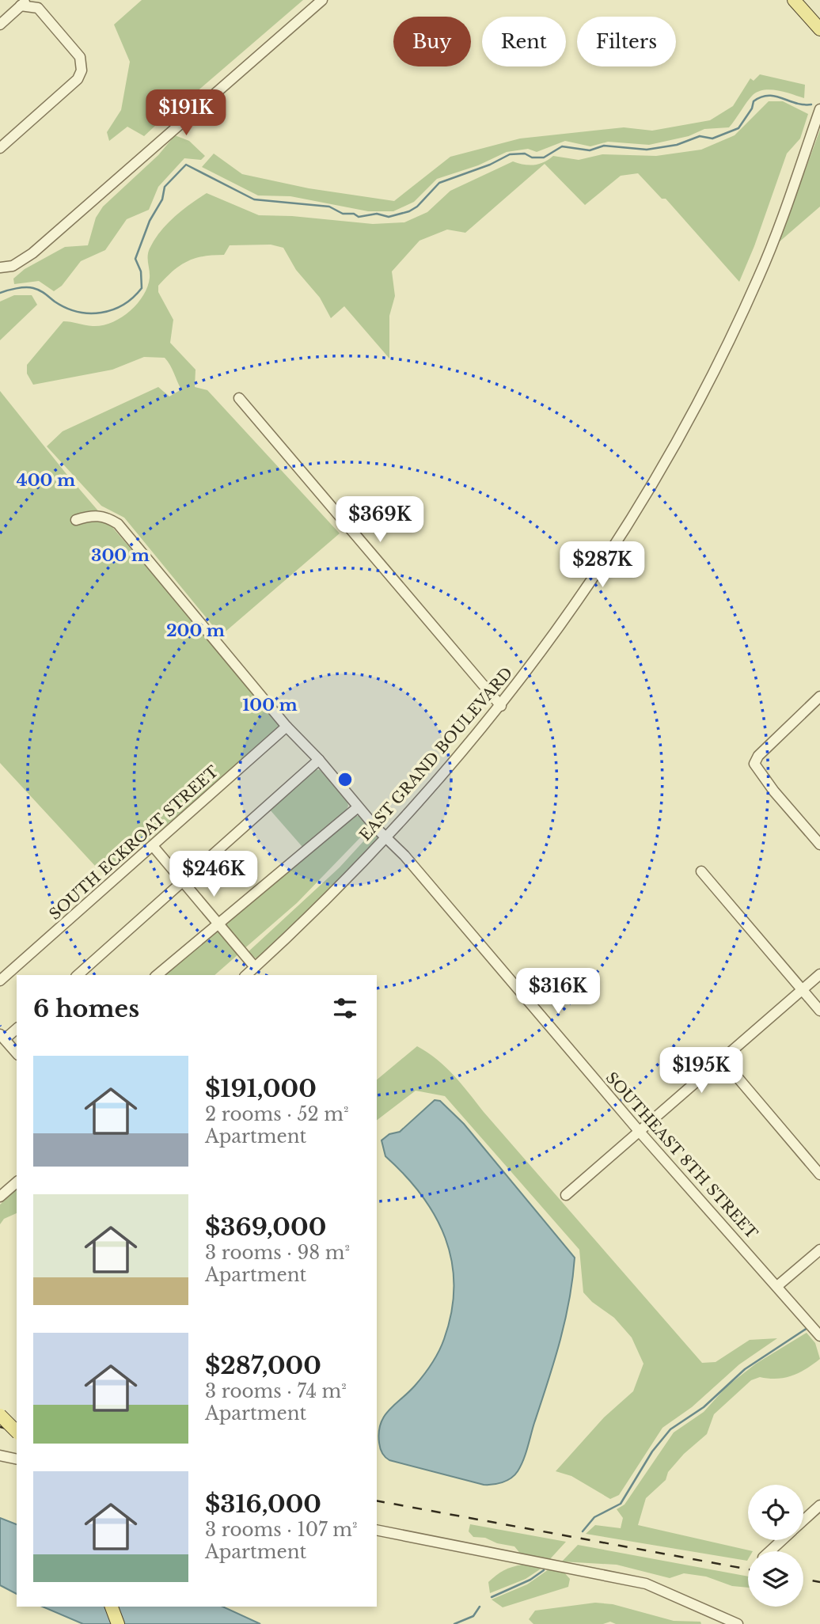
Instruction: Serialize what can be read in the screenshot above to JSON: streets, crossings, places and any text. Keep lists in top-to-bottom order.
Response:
{
  "streets": {
    "street": ["EAST GRAND BOULEVARD", "SOUTH ECKROAT STREET", "SOUTHEAST 8TH STREET"]
  },
  "crossings": [
    ["EAST GRAND BOULEVARD", "SOUTHEAST 8TH STREET"],
    ["SOUTH ECKROAT STREET", "SOUTHEAST 8TH STREET"]
  ],
  "page": {
    "chip": ["Buy", "Rent", "Filters"],
    "price": [
      "$191K",
      "$369K",
      "$287K",
      "$246K",
      "$316K",
      "$195K"
    ],
    "heading": "6 homes",
    "list": [
      {
        "name": "$191,000",
        "note": "2 rooms · 52 m² · Apartment"
      },
      {
        "name": "$369,000",
        "note": "3 rooms · 98 m² · Apartment"
      },
      {
        "name": "$287,000",
        "note": "3 rooms · 74 m² · Apartment"
      },
      {
        "name": "$316,000",
        "note": "3 rooms · 107 m² · Apartment"
      }
    ]
  },
  "rings": [
    "400 m",
    "300 m",
    "200 m",
    "100 m"
  ]
}
